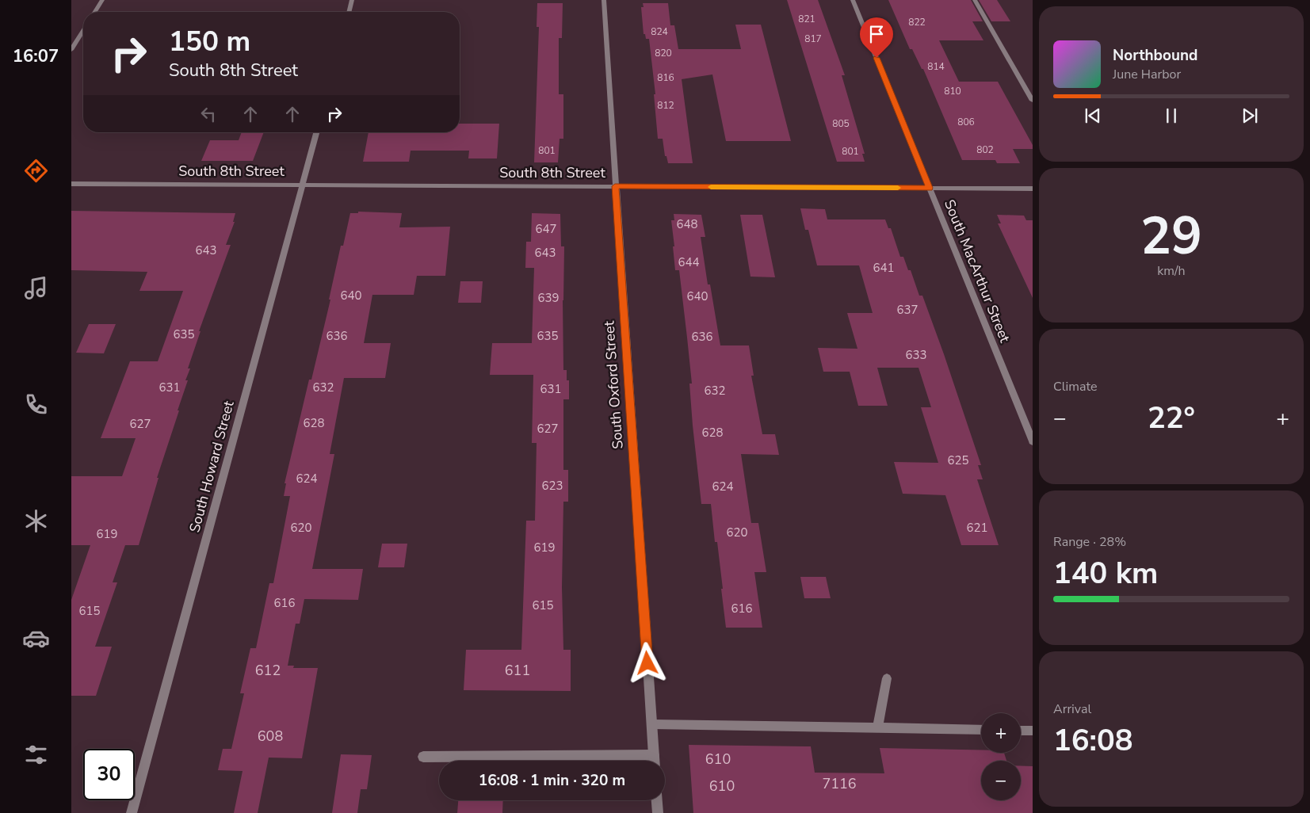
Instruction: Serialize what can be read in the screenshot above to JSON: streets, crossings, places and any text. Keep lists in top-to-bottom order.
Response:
{
  "streets": {
    "street": [
      "South 8th Street",
      "South MacArthur Street",
      "South Oxford Street",
      "South Howard Street"
    ]
  },
  "crossings": [
    ["South 8th Street", "South MacArthur Street"],
    ["South 8th Street", "South Oxford Street"],
    ["South 8th Street", "South Howard Street"]
  ],
  "house_numbers": [
    "821",
    "822",
    "824",
    "817",
    "820",
    "814",
    "816",
    "810",
    "812",
    "806",
    "805",
    "802",
    "801",
    "801",
    "648",
    "647",
    "643",
    "643",
    "644",
    "641",
    "640",
    "640",
    "639",
    "637",
    "635",
    "636",
    "635",
    "636",
    "633",
    "631",
    "632",
    "631",
    "632",
    "628",
    "627",
    "627",
    "628",
    "625",
    "624",
    "623",
    "624",
    "620",
    "621",
    "620",
    "619",
    "619",
    "616",
    "615",
    "616",
    "615",
    "612",
    "611",
    "608",
    "610",
    "7116",
    "610"
  ],
  "page": {
    "tabs": "16:07",
    "turn": ["150 m", "South 8th Street"],
    "song": ["Northbound", "June Harbor"],
    "tile": [
      ["29", "km/h"],
      "Climate",
      ["Range · 28%", "140 km"],
      ["Arrival", "16:08"]
    ],
    "heat": ["−", "22°", "+"],
    "map_buttons": ["+", "−"],
    "limit": "30",
    "trip": "16:08 · 1 min · 320 m"
  }
}
